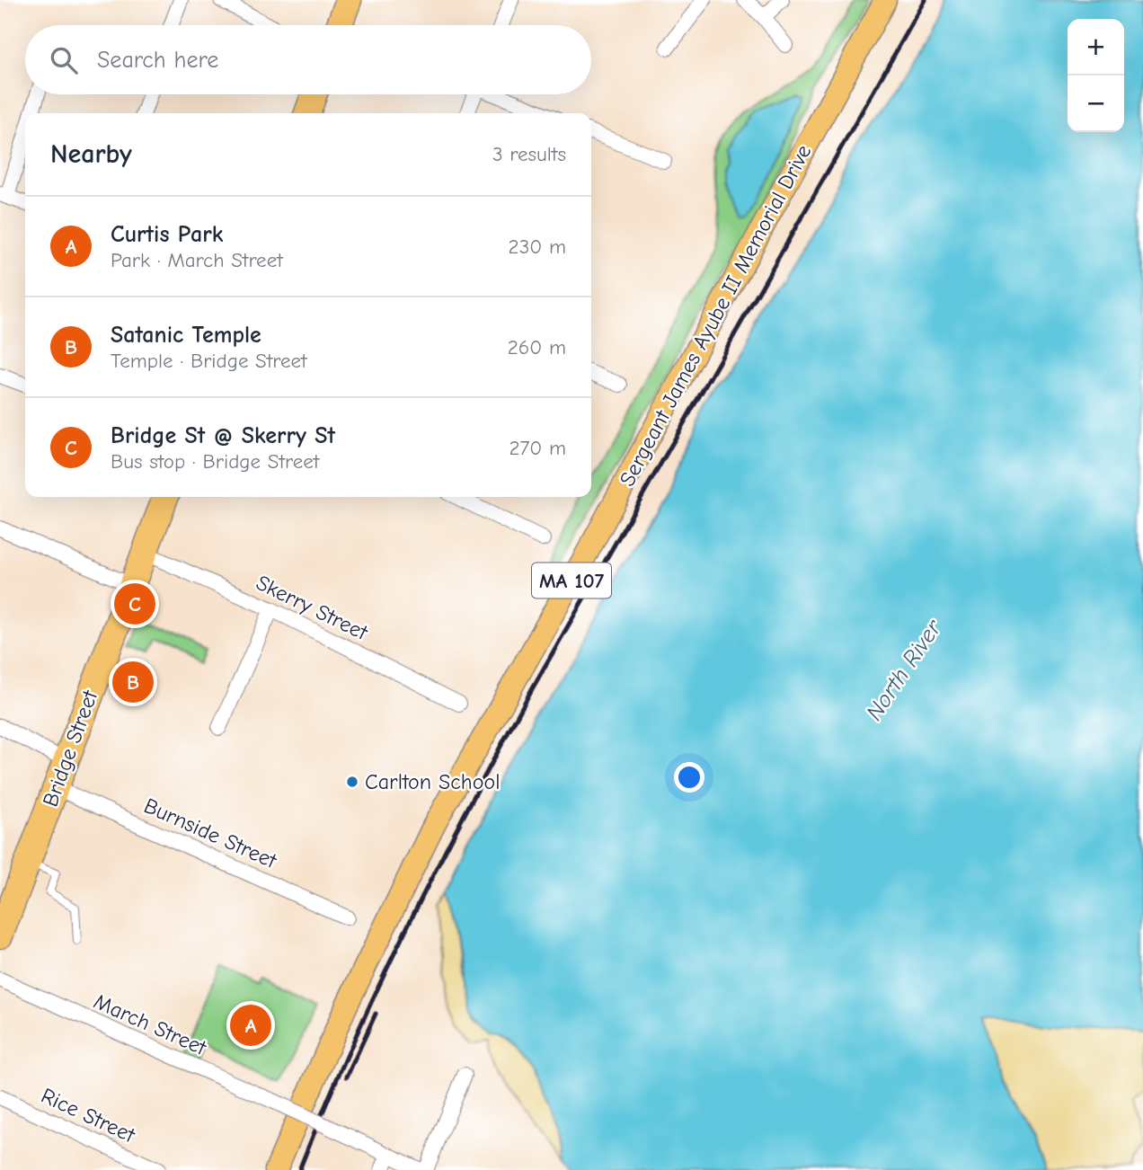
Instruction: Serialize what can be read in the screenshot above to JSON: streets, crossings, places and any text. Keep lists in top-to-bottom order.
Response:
{
  "streets": {
    "highway": ["Bridge Street"],
    "main road": ["Sergeant James Ayube II Memorial Drive", "MA 107"],
    "street": [
      "Skerry Street",
      "Burnside Street",
      "March Street",
      "Rice Street"
    ]
  },
  "crossings": [
    ["Skerry Street", "Bridge Street"],
    ["Bridge Street", "Burnside Street"]
  ],
  "water": ["North River"],
  "places": ["Carlton School"],
  "page": {
    "map_buttons": ["+", "−"],
    "search": "Search here",
    "heading": ["Nearby", "3 results"],
    "list": [
      {
        "mark": "A",
        "name": "Curtis Park",
        "note": "Park · March Street",
        "value": "230 m"
      },
      {
        "mark": "B",
        "name": "Satanic Temple",
        "note": "Temple · Bridge Street",
        "value": "260 m"
      },
      {
        "mark": "C",
        "name": "Bridge St @ Skerry St",
        "note": "Bus stop · Bridge Street",
        "value": "270 m"
      }
    ],
    "pins": ["C", "B", "A"]
  }
}
